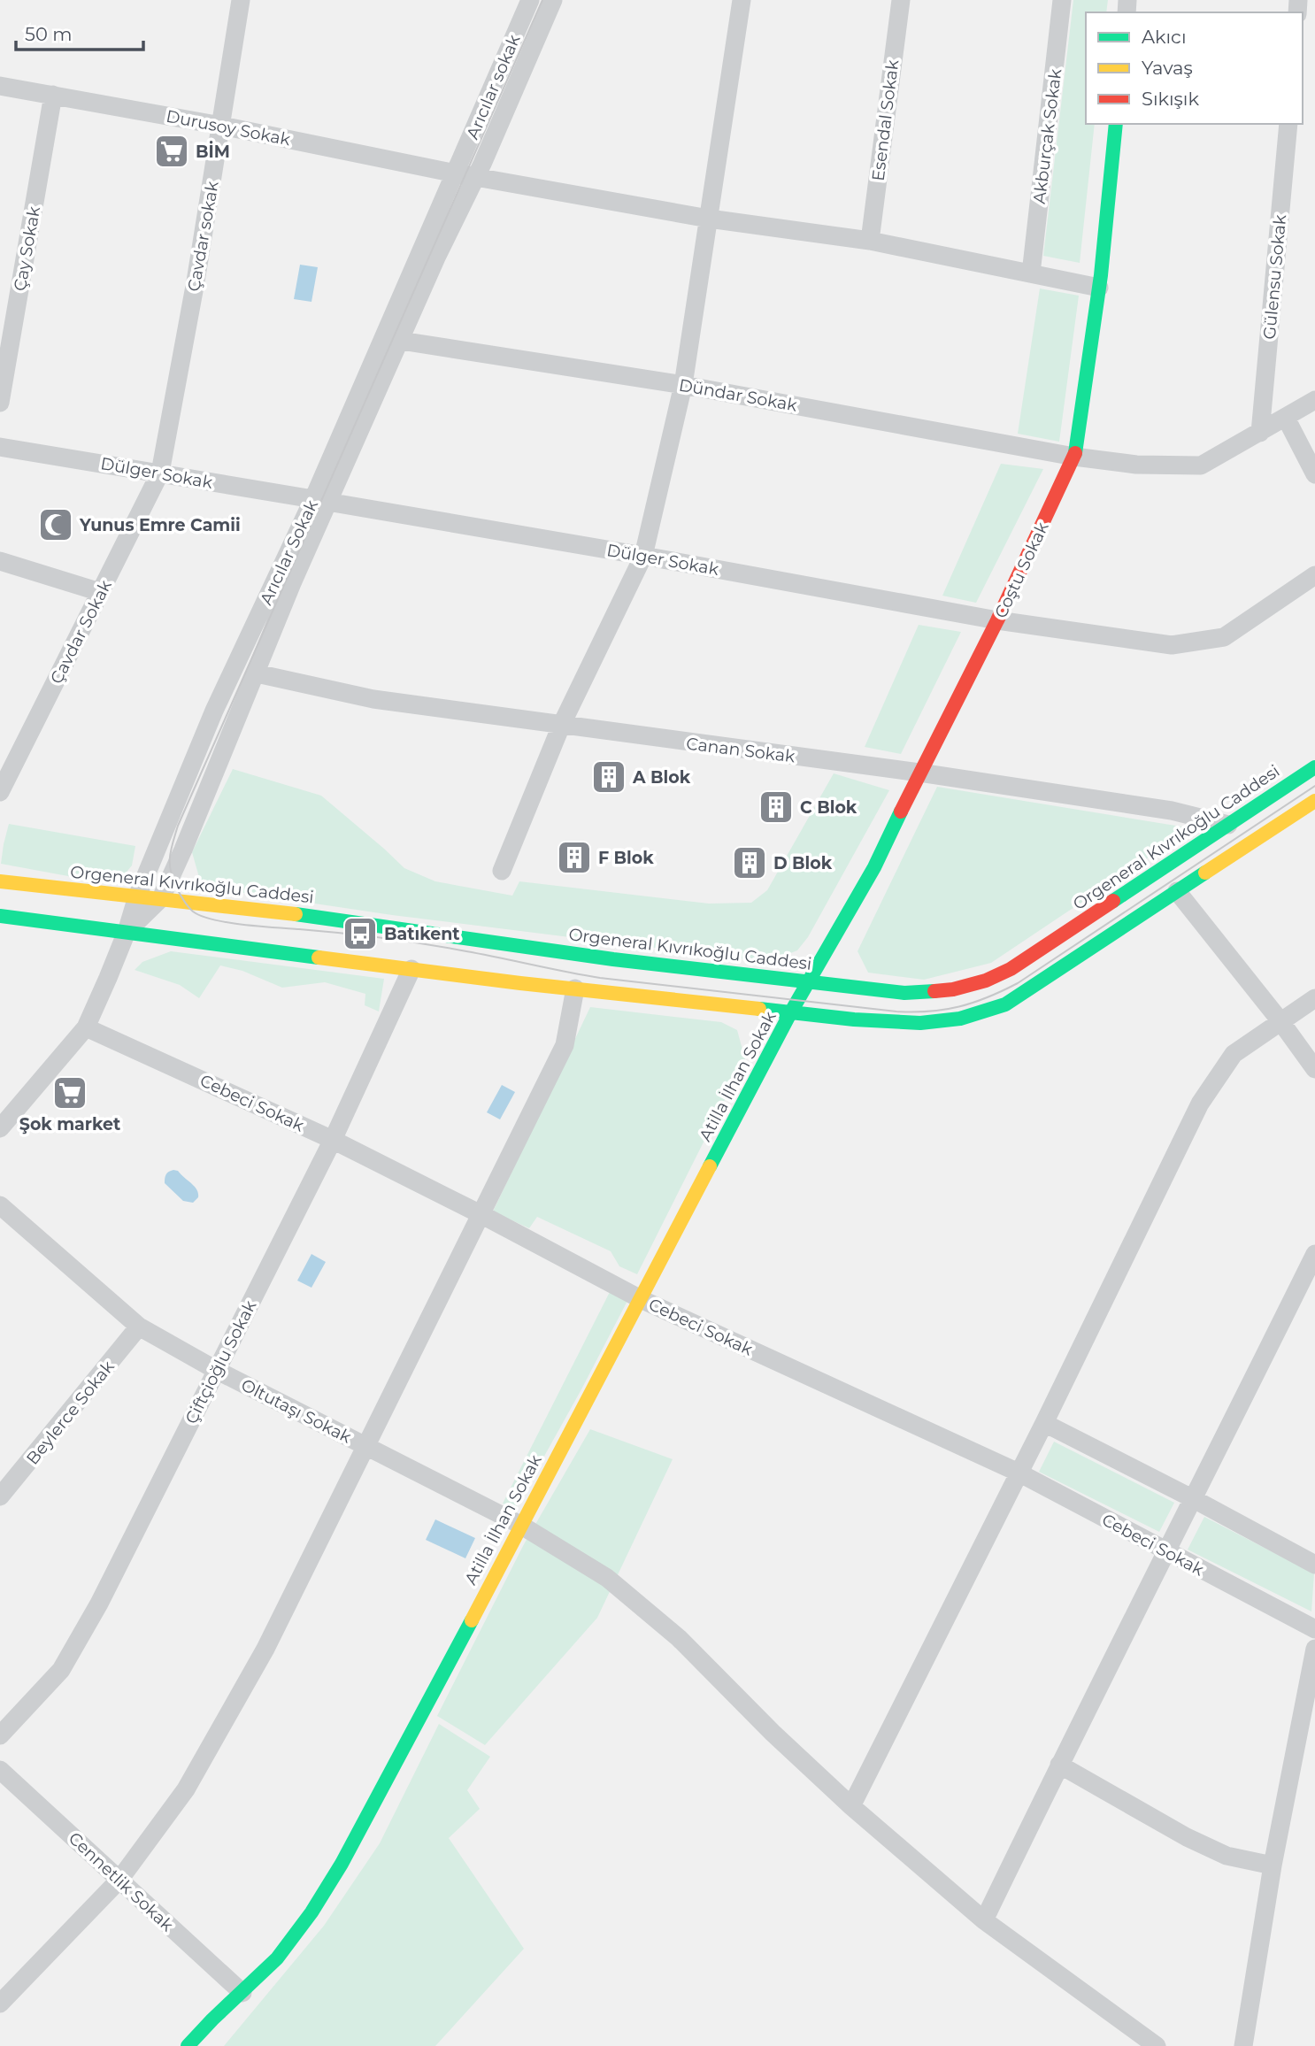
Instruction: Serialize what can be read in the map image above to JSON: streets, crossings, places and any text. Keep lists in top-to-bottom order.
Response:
{
  "streets": {
    "main road": ["Coştu Sokak", "Orgeneral Kıvrıkoğlu Caddesi", "Atilla İlhan Sokak"],
    "street": [
      "Arıcılar sokak",
      "Esendal Sokak",
      "Durusoy Sokak",
      "Akburçak Sokak",
      "Çavdar sokak",
      "Çay Sokak",
      "Gülensu Sokak",
      "Dündar Sokak",
      "Dülger Sokak",
      "Arıcılar Sokak",
      "Çavdar Sokak",
      "Canan Sokak",
      "Cebeci Sokak",
      "Çiftçioğlu Sokak",
      "Oltutaşı Sokak",
      "Beylerce Sokak",
      "Cennetlik Sokak"
    ]
  },
  "crossings": [
    ["Arıcılar sokak", "Durusoy Sokak"],
    ["Arıcılar sokak", "Arıcılar Sokak"],
    ["Esendal Sokak", "Durusoy Sokak"],
    ["Durusoy Sokak", "Akburçak Sokak"],
    ["Durusoy Sokak", "Çavdar sokak"],
    ["Durusoy Sokak", "Çay Sokak"],
    ["Durusoy Sokak", "Arıcılar Sokak"],
    ["Durusoy Sokak", "Coştu Sokak"],
    ["Çavdar sokak", "Dülger Sokak"],
    ["Çavdar sokak", "Çavdar Sokak"],
    ["Gülensu Sokak", "Dündar Sokak"],
    ["Dündar Sokak", "Coştu Sokak"],
    ["Dülger Sokak", "Arıcılar Sokak"],
    ["Dülger Sokak", "Coştu Sokak"],
    ["Dülger Sokak", "Çavdar Sokak"],
    ["Arıcılar Sokak", "Orgeneral Kıvrıkoğlu Caddesi"],
    ["Arıcılar Sokak", "Cebeci Sokak"],
    ["Coştu Sokak", "Canan Sokak"],
    ["Coştu Sokak", "Orgeneral Kıvrıkoğlu Caddesi"],
    ["Coştu Sokak", "Atilla İlhan Sokak"],
    ["Canan Sokak", "Orgeneral Kıvrıkoğlu Caddesi"],
    ["Orgeneral Kıvrıkoğlu Caddesi", "Atilla İlhan Sokak"],
    ["Atilla İlhan Sokak", "Cebeci Sokak"],
    ["Atilla İlhan Sokak", "Oltutaşı Sokak"],
    ["Atilla İlhan Sokak", "Cennetlik Sokak"],
    ["Cebeci Sokak", "Çiftçioğlu Sokak"],
    ["Çiftçioğlu Sokak", "Oltutaşı Sokak"],
    ["Oltutaşı Sokak", "Beylerce Sokak"]
  ],
  "places": {
    "supermarket": ["BİM", "Şok market"],
    "mosque": ["Yunus Emre Camii"],
    "building": [
      "A Blok",
      "C Blok",
      "F Blok",
      "D Blok"
    ],
    "bus stop": ["Batıkent"]
  },
  "legend": ["Akıcı", "Yavaş", "Sıkışık"],
  "scale_bar": "50 m"
}
